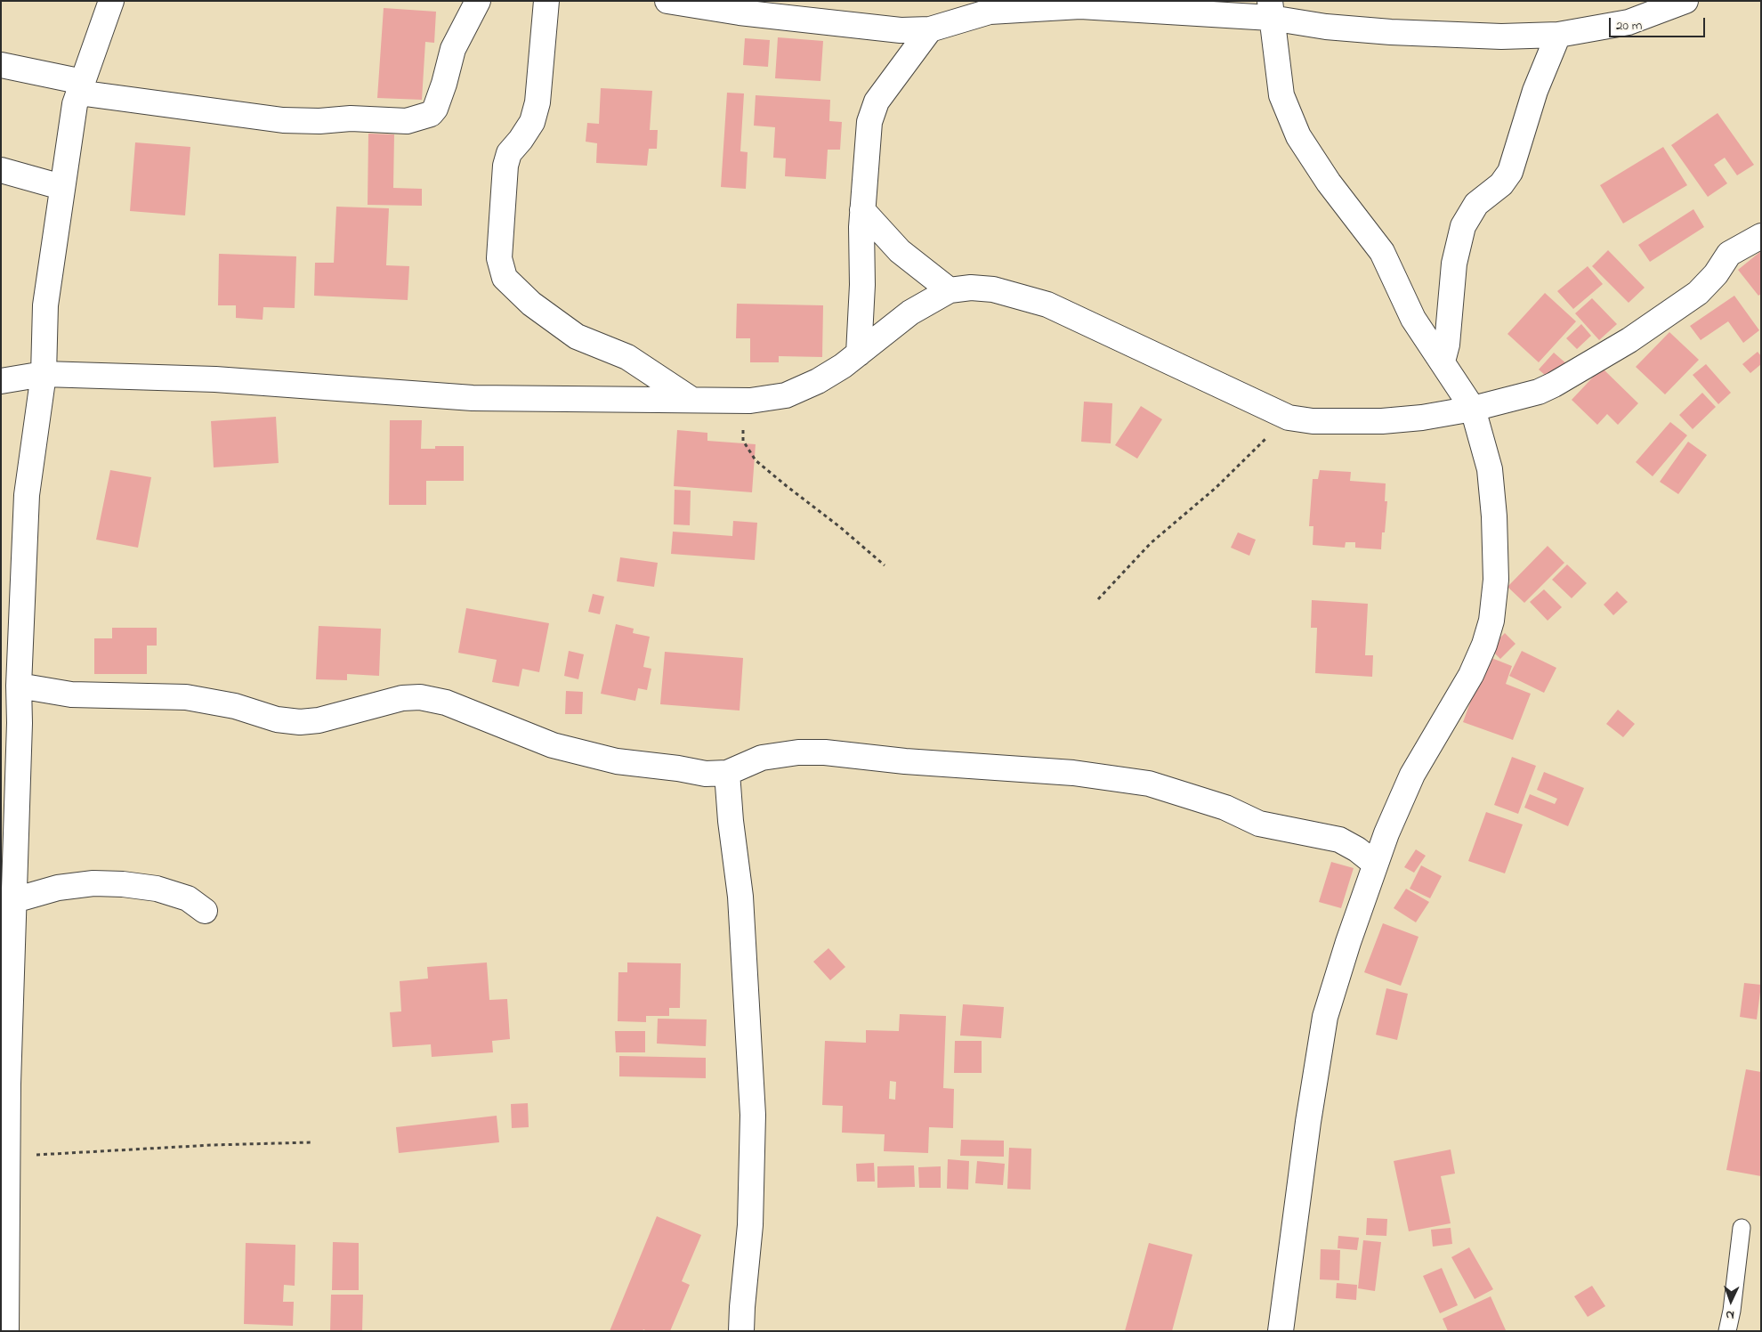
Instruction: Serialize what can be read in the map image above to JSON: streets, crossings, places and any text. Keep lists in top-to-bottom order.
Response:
{
  "scale_bar": "20 m",
  "north": "bottom"
}
